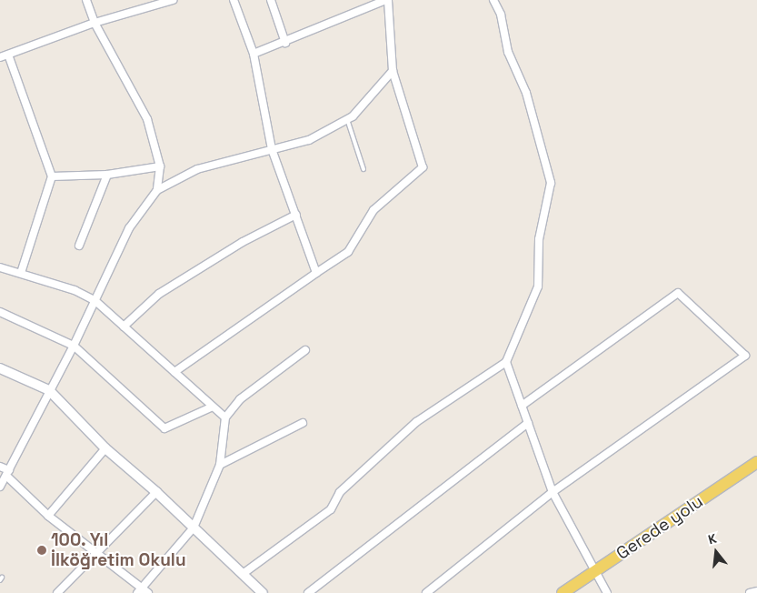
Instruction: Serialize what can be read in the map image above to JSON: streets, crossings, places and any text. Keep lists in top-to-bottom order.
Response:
{
  "streets": {
    "main road": ["Gerede yolu"]
  },
  "places": ["100. Yıl İlköğretim Okulu"],
  "north": "top"
}
